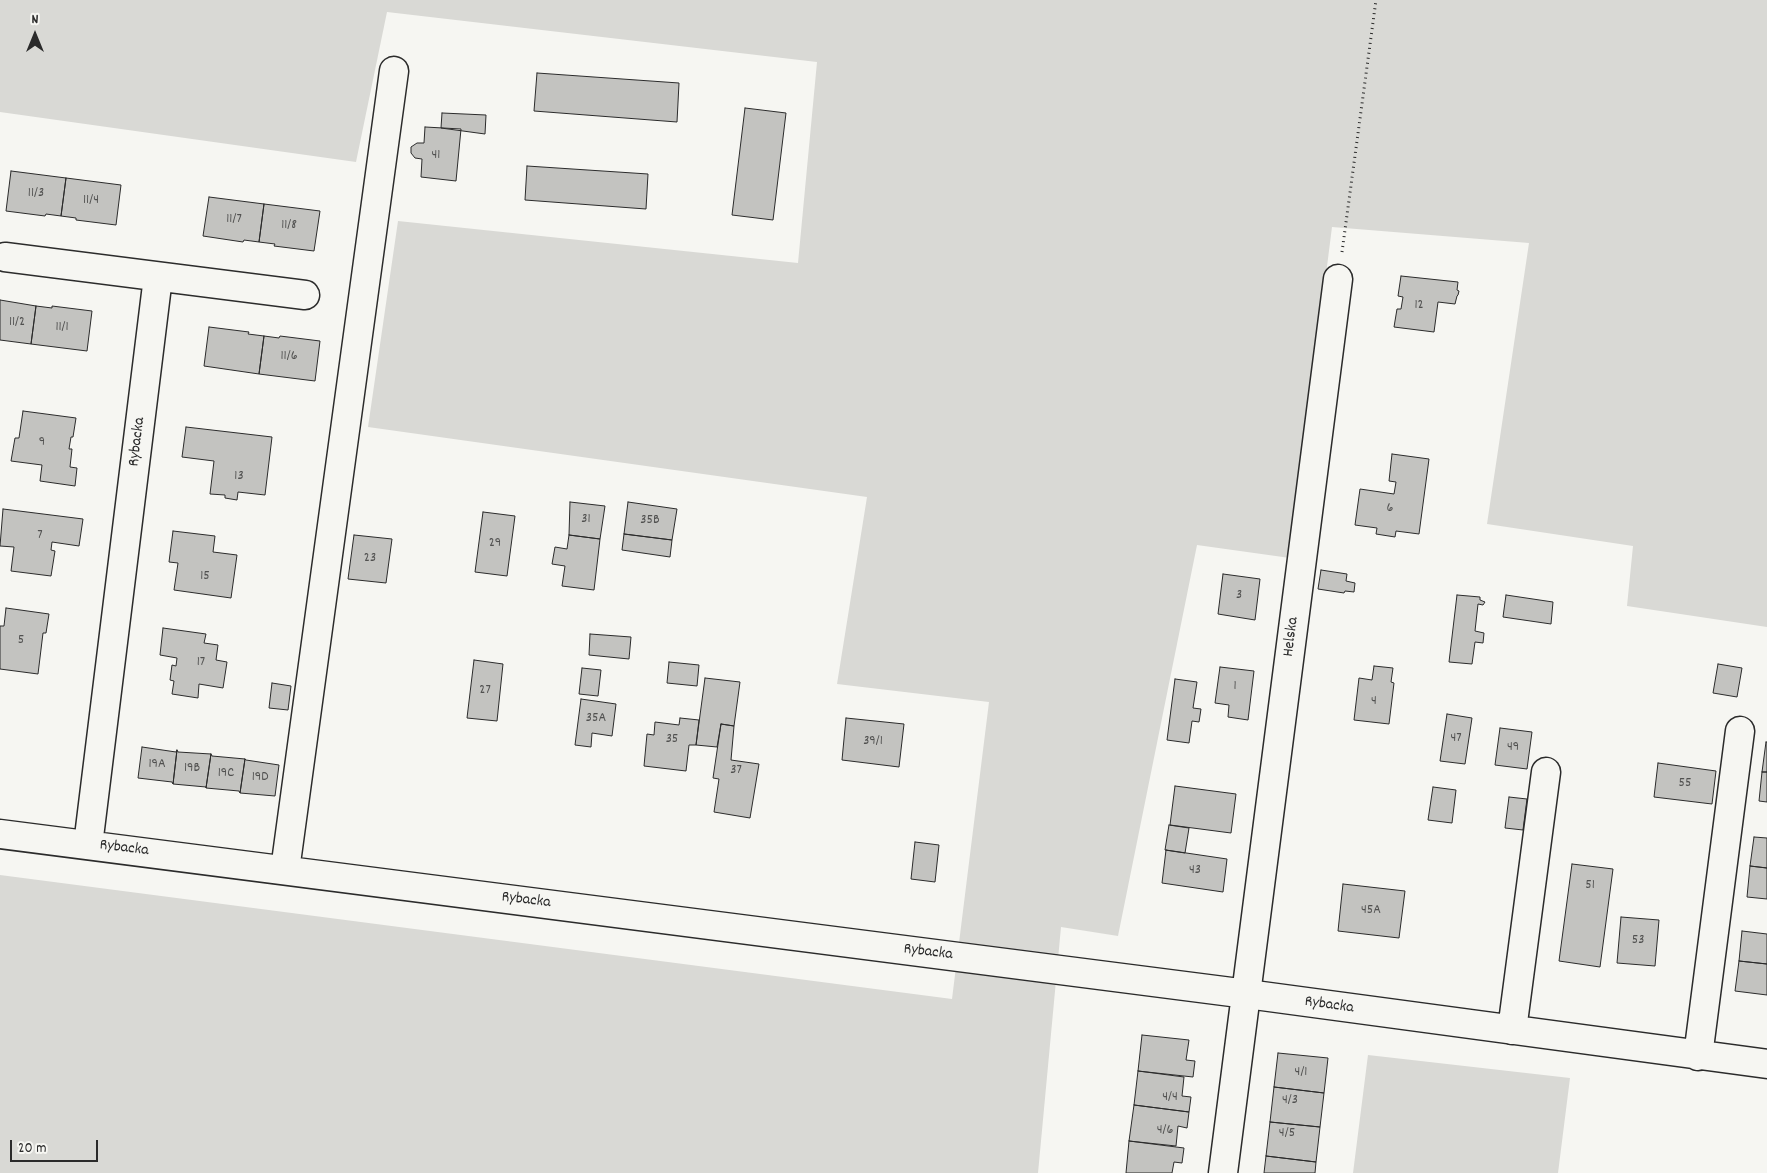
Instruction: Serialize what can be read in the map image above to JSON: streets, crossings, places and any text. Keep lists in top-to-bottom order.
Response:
{
  "streets": {
    "street": ["Rybacka", "Helska"]
  },
  "crossings": [
    ["Rybacka", "Helska"]
  ],
  "house_numbers": [
    "41",
    "11/3",
    "11/4",
    "11/7",
    "11/8",
    "12",
    "11/2",
    "11/1",
    "11/6",
    "9",
    "13",
    "6",
    "31",
    "35B",
    "7",
    "29",
    "23",
    "15",
    "3",
    "5",
    "17",
    "1",
    "27",
    "4",
    "35A",
    "47",
    "35",
    "39/1",
    "49",
    "19A",
    "19B",
    "37",
    "19C",
    "19D",
    "55",
    "43",
    "51",
    "45A",
    "53",
    "4/1",
    "4/4",
    "4/3",
    "4/6",
    "4/5"
  ],
  "scale_bar": "20 m",
  "north": "top"
}
